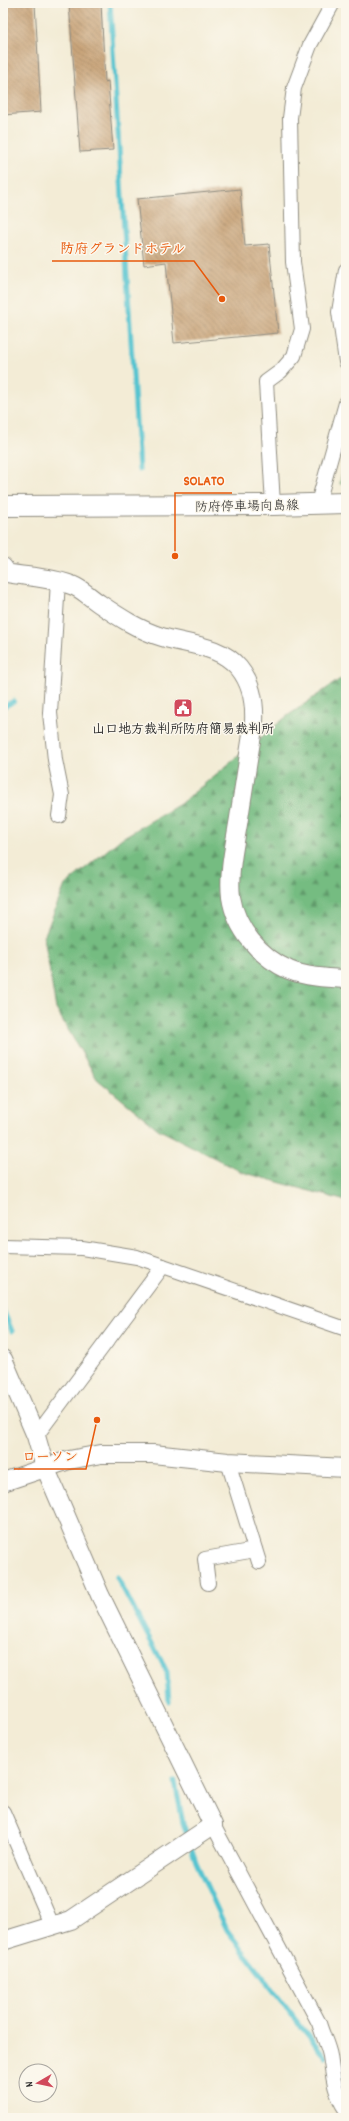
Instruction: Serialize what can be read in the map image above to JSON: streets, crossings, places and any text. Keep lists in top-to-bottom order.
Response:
{
  "streets": {
    "main road": ["防府停車場向島線"]
  },
  "places": {
    "other": ["防府グランドホテル", "SOLATO", "ローソン"],
    "public building": ["山口地方裁判所防府簡易裁判所"]
  },
  "north": "left"
}
